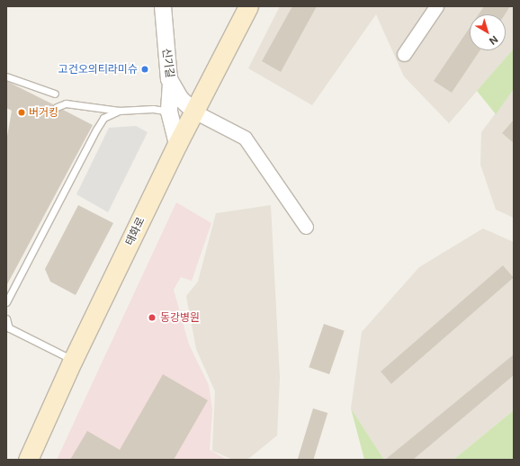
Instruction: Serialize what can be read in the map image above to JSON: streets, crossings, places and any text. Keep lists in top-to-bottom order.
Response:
{
  "streets": {
    "main road": ["태화로"],
    "street": ["신기길"]
  },
  "crossings": [
    ["신기길", "태화로"]
  ],
  "places": ["고건오의티라미슈", "버거킹", "동강병원"],
  "north": "bottom right"
}
